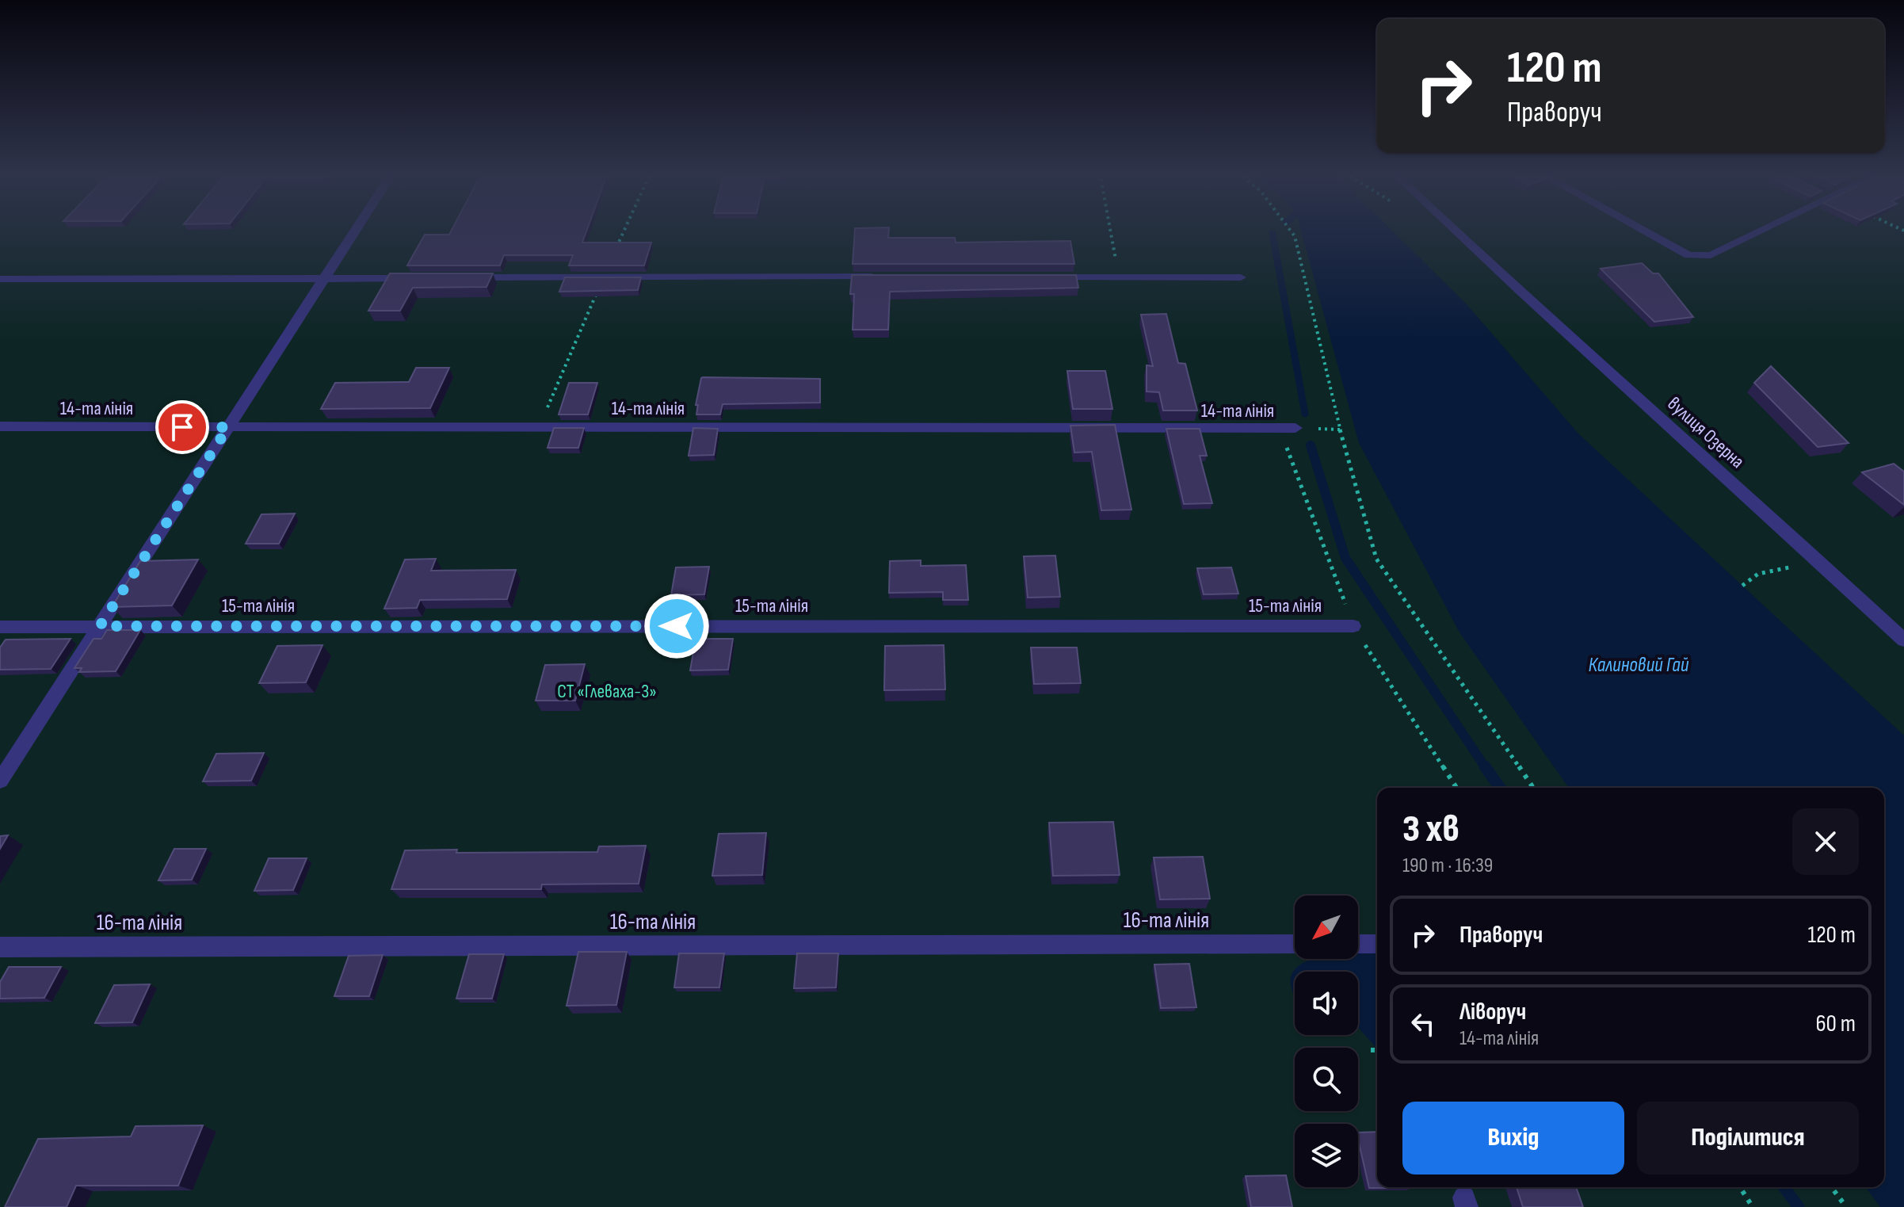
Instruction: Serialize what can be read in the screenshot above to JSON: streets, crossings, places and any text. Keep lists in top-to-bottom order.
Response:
{
  "streets": {
    "lane": [
      "14-та лінія",
      "вулиця Озерна",
      "15-та лінія",
      "16-та лінія"
    ]
  },
  "water": ["Калиновий Гай"],
  "parks": ["СТ «Глеваха-3»"],
  "north": "bottom left",
  "page": {
    "turn": ["120 m", "Праворуч"],
    "heading": ["3 хв", "190 m · 16:39"],
    "list": [
      {
        "name": "Праворуч",
        "value": "120 m"
      },
      {
        "name": "Ліворуч",
        "note": "14-та лінія",
        "value": "60 m"
      }
    ],
    "buttons": ["Вихід", "Поділитися"]
  }
}
